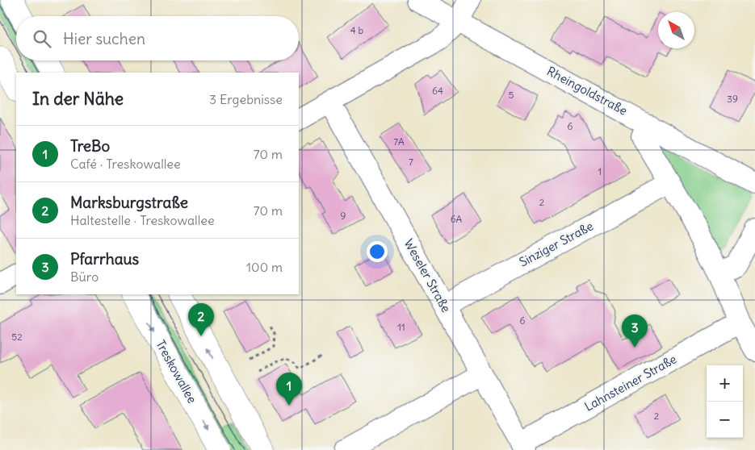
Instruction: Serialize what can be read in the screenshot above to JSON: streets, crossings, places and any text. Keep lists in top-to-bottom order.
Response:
{
  "streets": {
    "main road": ["Treskowallee"],
    "street": [
      "Rheingoldstraße",
      "Sinziger Straße",
      "Weseler Straße",
      "Lahnsteiner Straße"
    ]
  },
  "crossings": [
    ["Sinziger Straße", "Weseler Straße"],
    ["Weseler Straße", "Lahnsteiner Straße"]
  ],
  "house_numbers": [
    "4 b",
    "64",
    "5",
    "39",
    "6",
    "7A",
    "7",
    "1",
    "2",
    "9",
    "6A",
    "6",
    "11",
    "52",
    "2"
  ],
  "north": "top left",
  "page": {
    "search": "Hier suchen",
    "heading": ["In der Nähe", "3 Ergebnisse"],
    "list": [
      {
        "mark": "1",
        "name": "TreBo",
        "note": "Café · Treskowallee",
        "value": "70 m"
      },
      {
        "mark": "2",
        "name": "Marksburgstraße",
        "note": "Haltestelle · Treskowallee",
        "value": "70 m"
      },
      {
        "mark": "3",
        "name": "Pfarrhaus",
        "note": "Büro",
        "value": "100 m"
      }
    ],
    "pins": ["2", "3", "1"],
    "map_buttons": ["+", "−"]
  }
}
